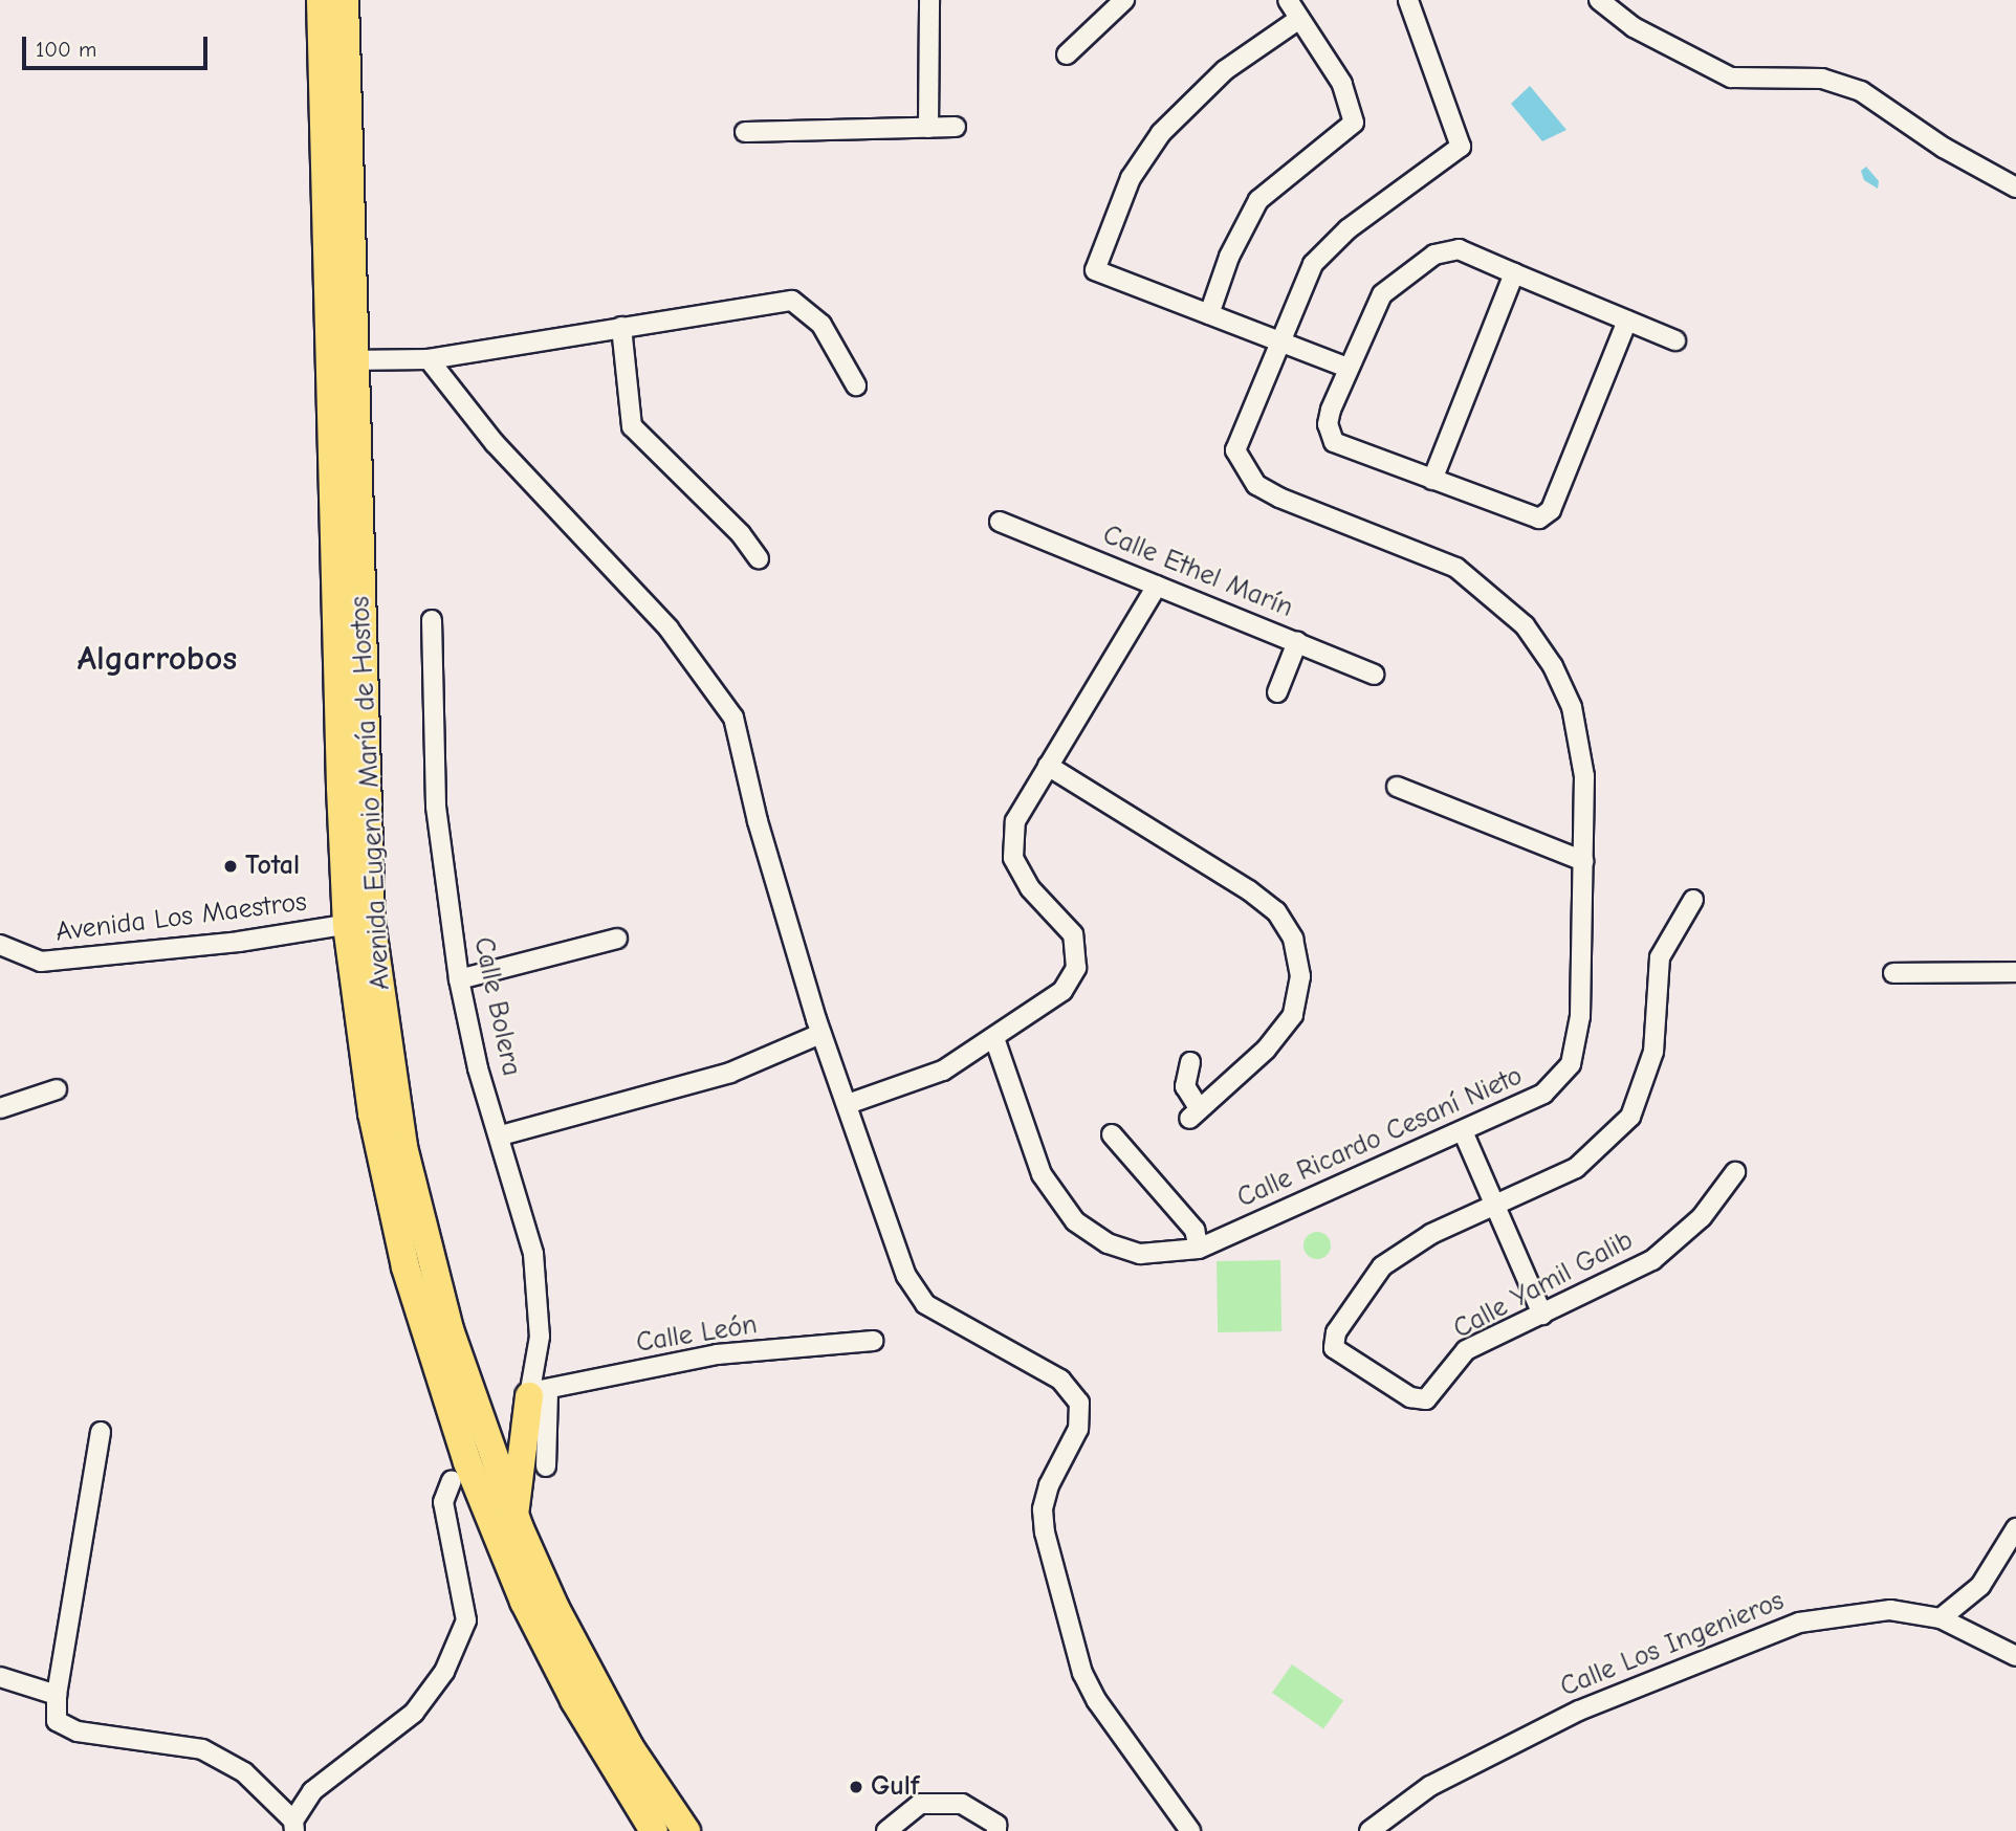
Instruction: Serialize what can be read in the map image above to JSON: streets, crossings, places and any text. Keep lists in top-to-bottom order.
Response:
{
  "streets": {
    "highway": ["Avenida Eugenio María de Hostos"],
    "street": [
      "Calle Ethel Marín",
      "Avenida Los Maestros",
      "Calle Bolera",
      "Calle Ricardo Cesaní Nieto",
      "Calle Yamil Galib",
      "Calle León",
      "Calle Los Ingenieros"
    ]
  },
  "crossings": [
    ["Avenida Eugenio María de Hostos", "Avenida Los Maestros"],
    ["Calle Bolera", "Calle León"]
  ],
  "districts": ["Algarrobos"],
  "places": ["Total", "Gulf"],
  "scale_bar": "100 m"
}
